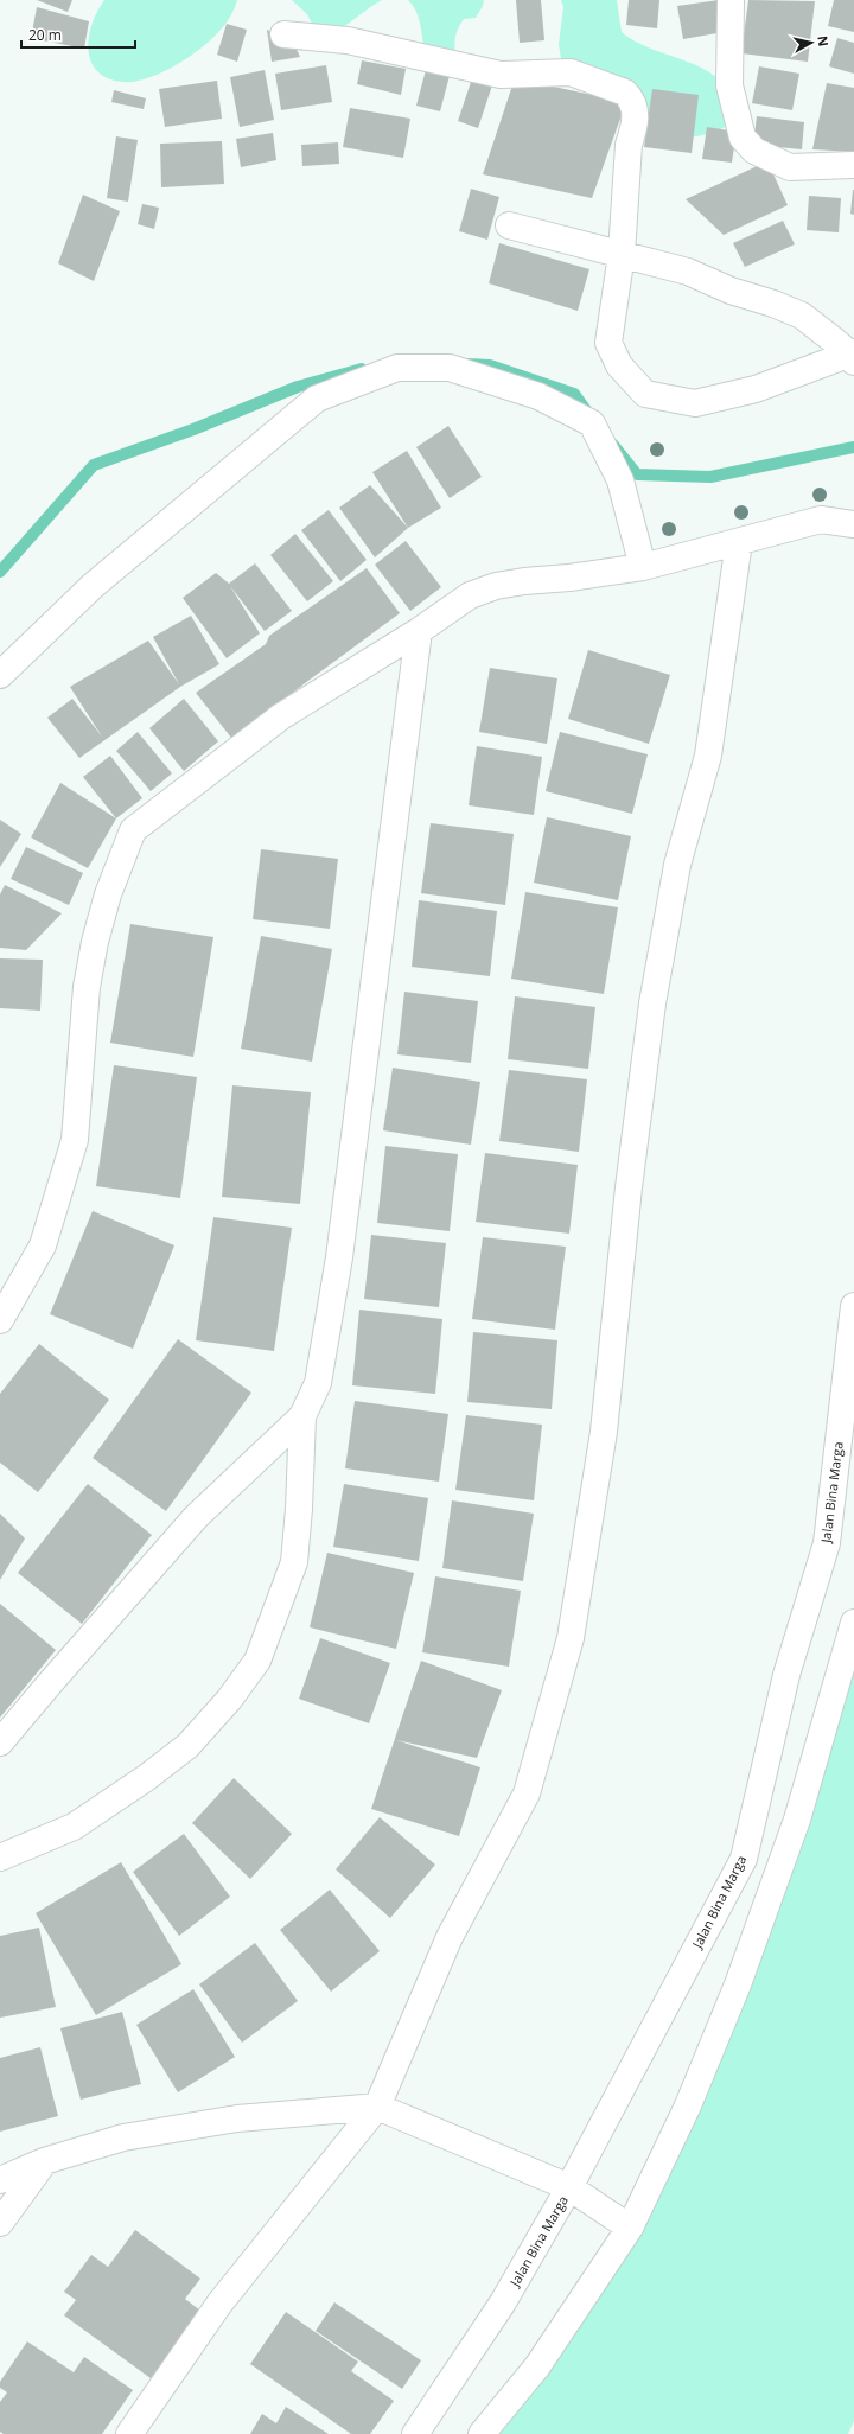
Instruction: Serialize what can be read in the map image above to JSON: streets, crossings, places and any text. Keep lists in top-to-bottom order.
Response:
{
  "streets": {
    "street": ["Jalan Bina Marga"]
  },
  "scale_bar": "20 m",
  "north": "right"
}
